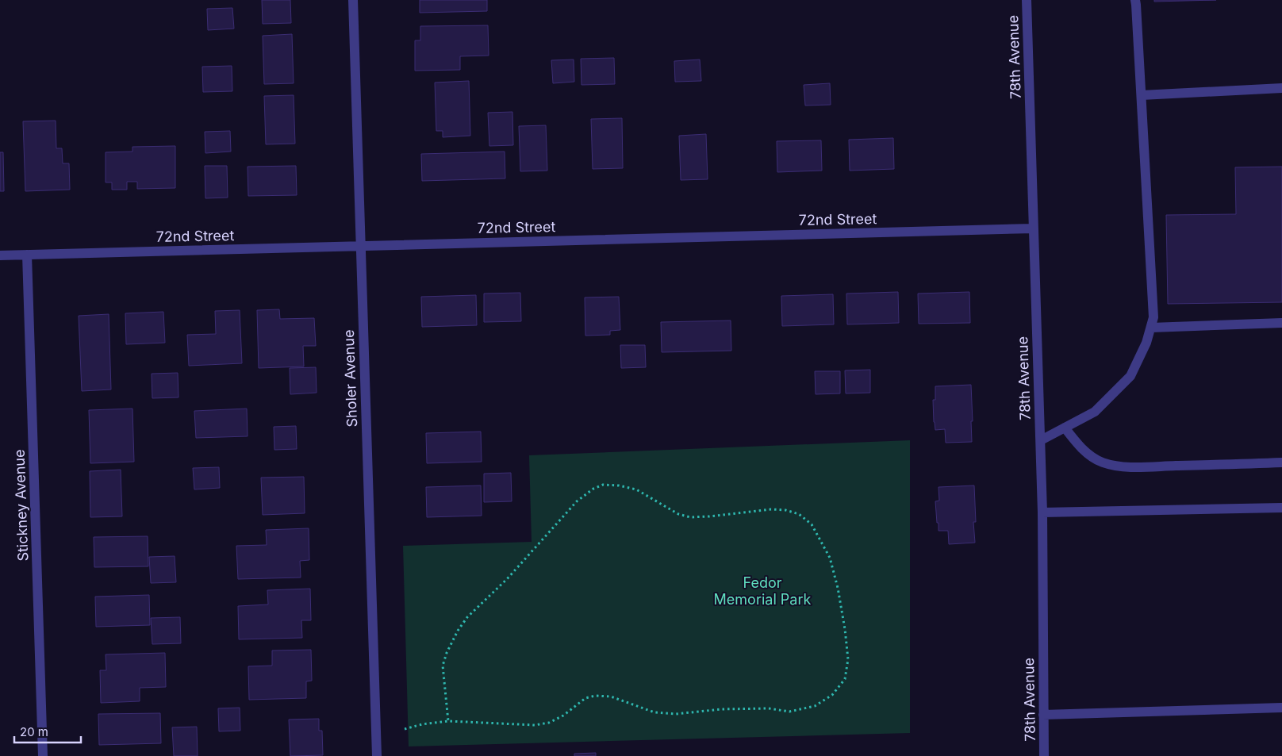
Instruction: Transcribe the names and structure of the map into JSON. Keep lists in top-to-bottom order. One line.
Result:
{"streets":{"street":["78th Avenue","72nd Street","Sholer Avenue","Stickney Avenue"]},"crossings":[["78th Avenue","72nd Street"],["72nd Street","Sholer Avenue"],["72nd Street","Stickney Avenue"]],"parks":["Fedor Memorial Park"],"scale_bar":"20 m"}
